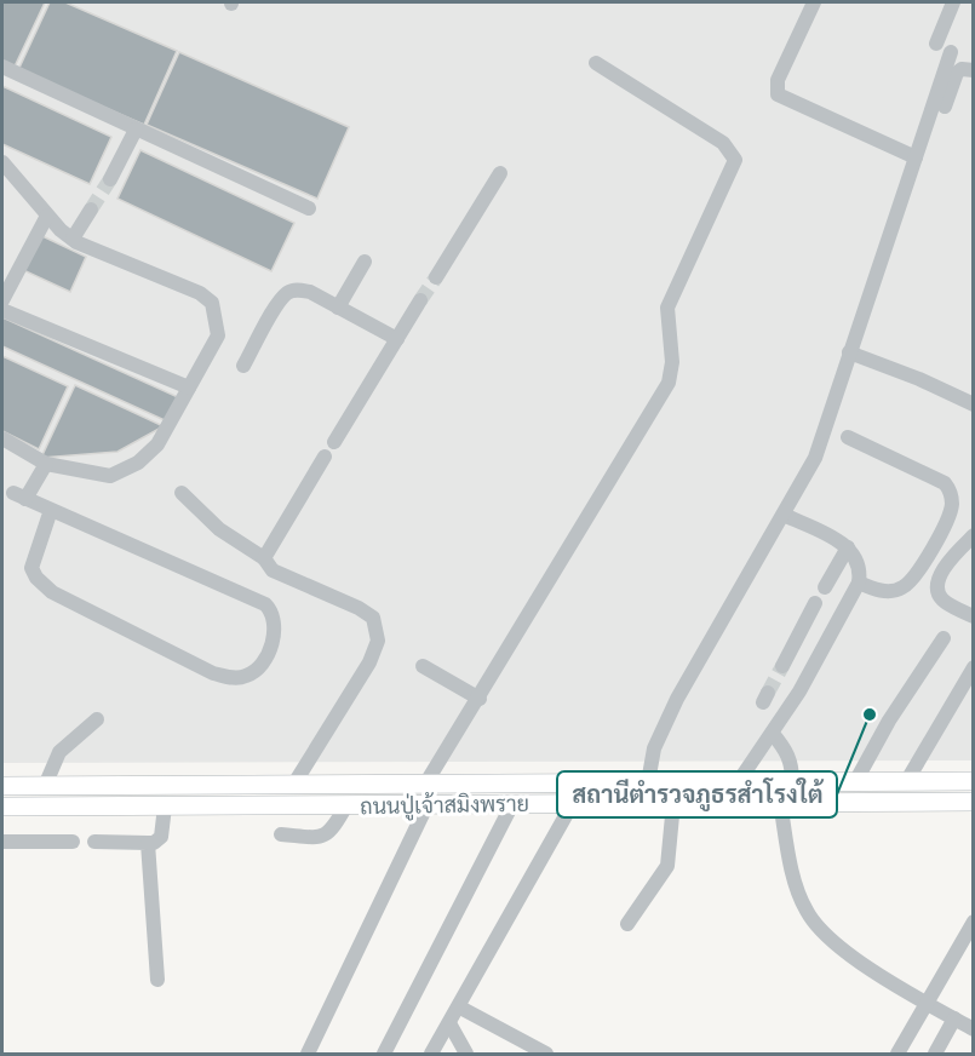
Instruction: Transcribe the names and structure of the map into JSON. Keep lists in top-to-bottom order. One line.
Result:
{"streets":{"main road":["ถนนปู่เจ้าสมิงพราย"]},"places":["สถานีตำรวจภูธรสำโรงใต้"]}
